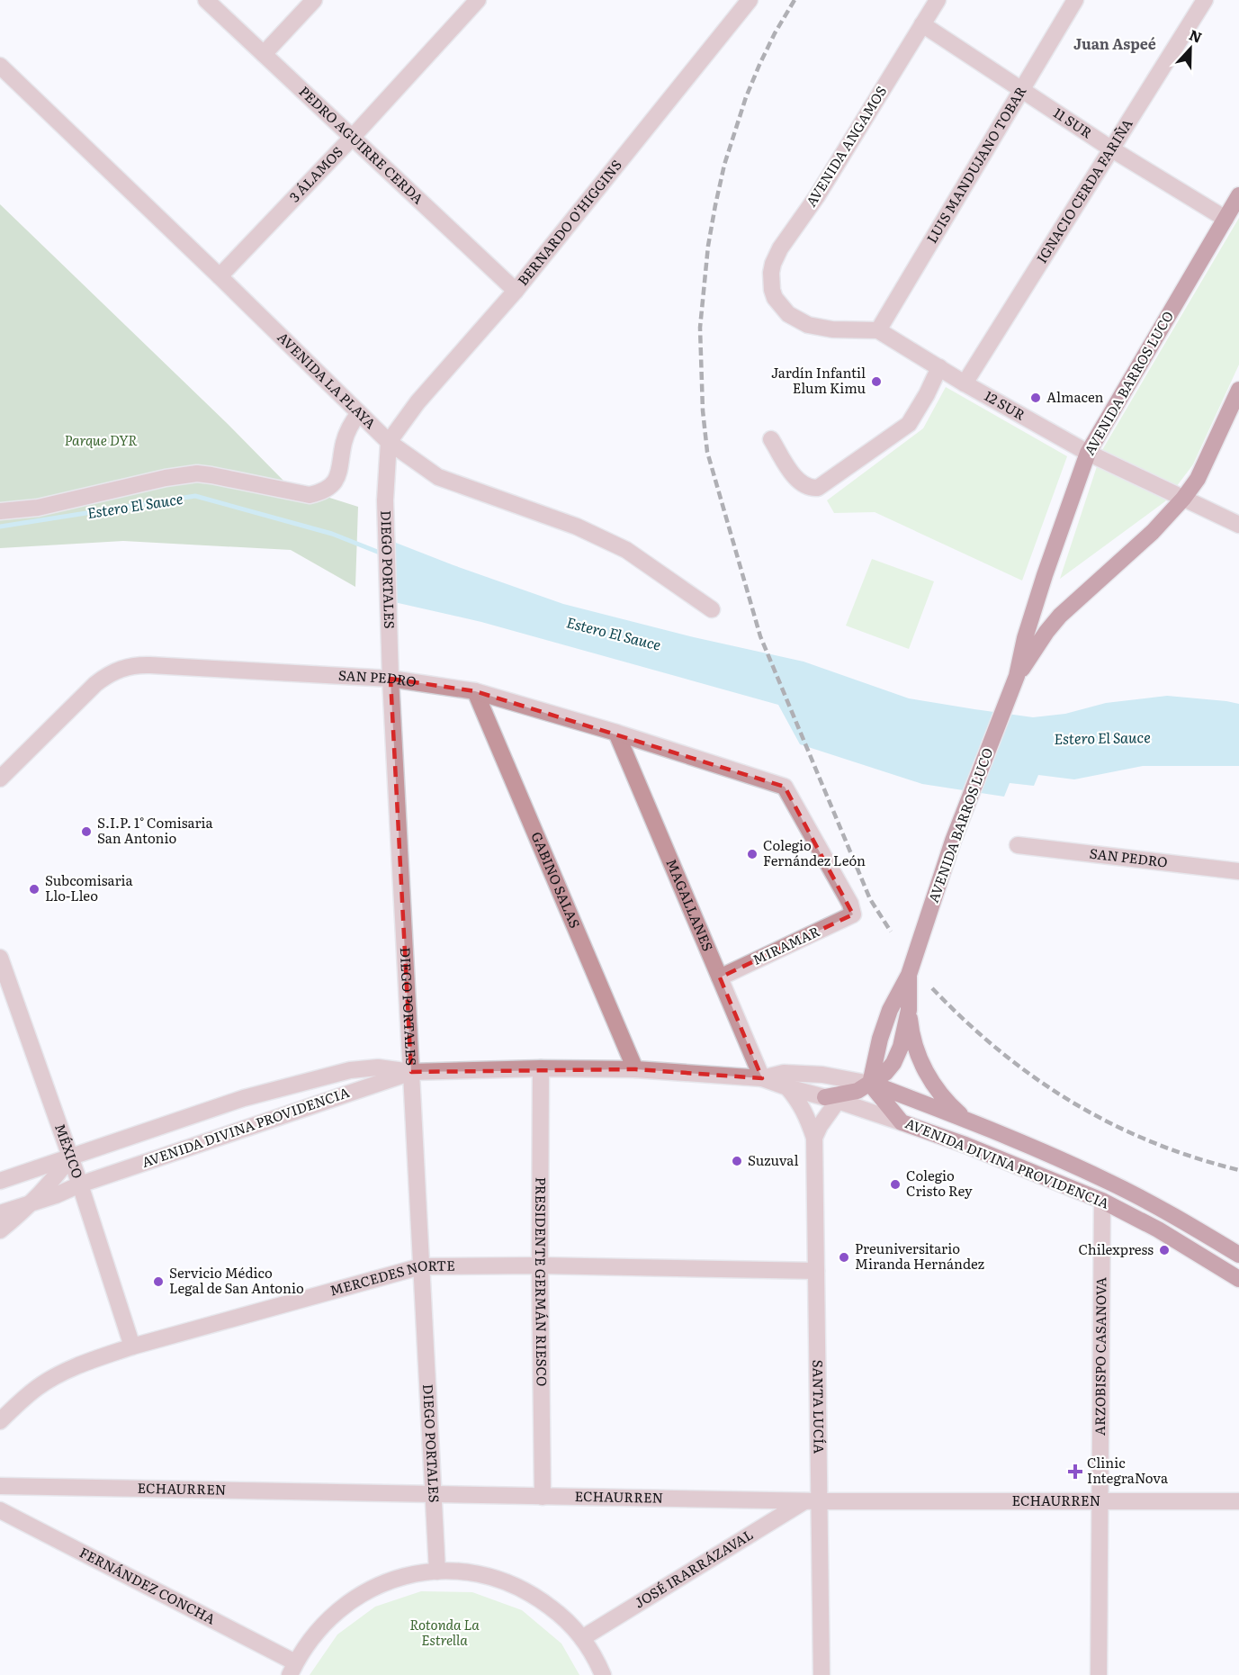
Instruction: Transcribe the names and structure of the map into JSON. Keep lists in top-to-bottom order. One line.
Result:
{"streets":{"main road":["AVENIDA BARROS LUCO","AVENIDA DIVINA PROVIDENCIA"],"street":["11 SUR","PEDRO AGUIRRE CERDA","AVENIDA ANGAMOS","LUIS MANDUJANO TOBAR","3 ÁLAMOS","IGNACIO CERDA FARIÑA","BERNARDO O'HIGGINS","AVENIDA LA PLAYA","12 SUR","DIEGO PORTALES","SAN PEDRO","GABINO SALAS","MAGALLANES","MIRAMAR","MÉXICO","MERCEDES NORTE","PRESIDENTE GERMÁN RIESCO","ARZOBISPO CASANOVA","SANTA LUCÍA","ECHAURREN","JOSÉ IRARRÁZAVAL","FERNÁNDEZ CONCHA"]},"crossings":[["11 SUR","AVENIDA ANGAMOS"],["11 SUR","LUIS MANDUJANO TOBAR"],["11 SUR","IGNACIO CERDA FARIÑA"],["11 SUR","AVENIDA BARROS LUCO"],["PEDRO AGUIRRE CERDA","3 ÁLAMOS"],["PEDRO AGUIRRE CERDA","BERNARDO O'HIGGINS"],["AVENIDA ANGAMOS","12 SUR"],["LUIS MANDUJANO TOBAR","12 SUR"],["3 ÁLAMOS","AVENIDA LA PLAYA"],["IGNACIO CERDA FARIÑA","12 SUR"],["BERNARDO O'HIGGINS","AVENIDA LA PLAYA"],["BERNARDO O'HIGGINS","DIEGO PORTALES"],["AVENIDA LA PLAYA","DIEGO PORTALES"],["AVENIDA BARROS LUCO","12 SUR"],["AVENIDA BARROS LUCO","AVENIDA DIVINA PROVIDENCIA"],["DIEGO PORTALES","SAN PEDRO"],["DIEGO PORTALES","AVENIDA DIVINA PROVIDENCIA"],["DIEGO PORTALES","MERCEDES NORTE"],["DIEGO PORTALES","ECHAURREN"],["SAN PEDRO","GABINO SALAS"],["SAN PEDRO","MAGALLANES"],["SAN PEDRO","MIRAMAR"],["GABINO SALAS","AVENIDA DIVINA PROVIDENCIA"],["MAGALLANES","MIRAMAR"],["MAGALLANES","AVENIDA DIVINA PROVIDENCIA"],["AVENIDA DIVINA PROVIDENCIA","MÉXICO"],["AVENIDA DIVINA PROVIDENCIA","PRESIDENTE GERMÁN RIESCO"],["AVENIDA DIVINA PROVIDENCIA","ARZOBISPO CASANOVA"],["AVENIDA DIVINA PROVIDENCIA","SANTA LUCÍA"],["MÉXICO","MERCEDES NORTE"],["MERCEDES NORTE","PRESIDENTE GERMÁN RIESCO"],["MERCEDES NORTE","SANTA LUCÍA"],["PRESIDENTE GERMÁN RIESCO","ECHAURREN"],["ARZOBISPO CASANOVA","ECHAURREN"],["SANTA LUCÍA","ECHAURREN"],["SANTA LUCÍA","JOSÉ IRARRÁZAVAL"],["ECHAURREN","JOSÉ IRARRÁZAVAL"]],"districts":["Juan Aspeé"],"water":["Estero El Sauce"],"parks":["Parque DYR","Rotonda La Estrella"],"places":{"other":["Jardín Infantil Elum Kimu","Almacen","S.I.P. 1° Comisaria San Antonio","Colegio Fernández León","Subcomisaria Llo-Lleo","Suzuval","Colegio Cristo Rey","Chilexpress","Preuniversitario Miranda Hernández","Servicio Médico Legal de San Antonio"],"health":["Clinic IntegraNova"]},"north":"top"}
